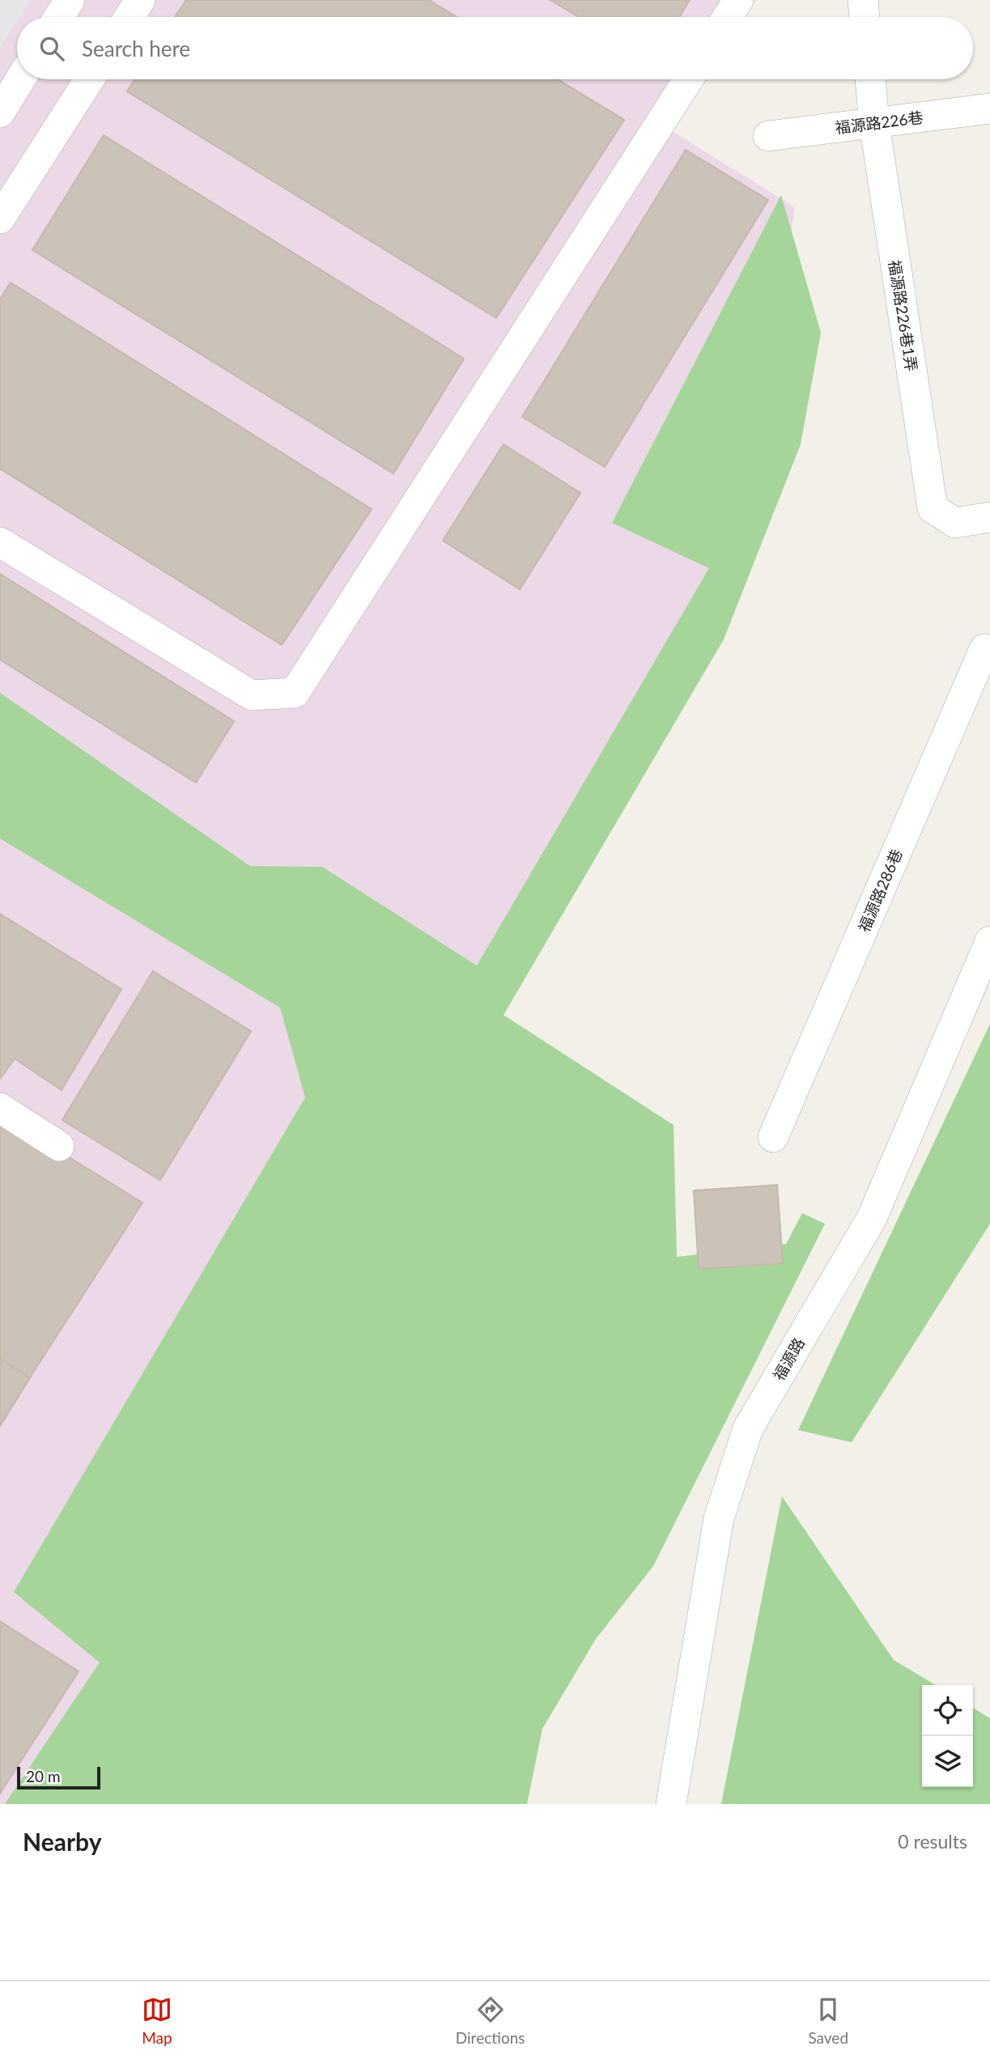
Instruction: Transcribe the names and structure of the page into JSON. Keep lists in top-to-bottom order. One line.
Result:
{"streets":{"street":["福源路226巷","福源路226巷1弄","福源路286巷","福源路"]},"crossings":[["福源路226巷","福源路226巷1弄"]],"scale_bar":"20 m","page":{"search":"Search here","scale":"20 m","heading":["Nearby","0 results"],"nav":["Map","Directions","Saved"]}}
